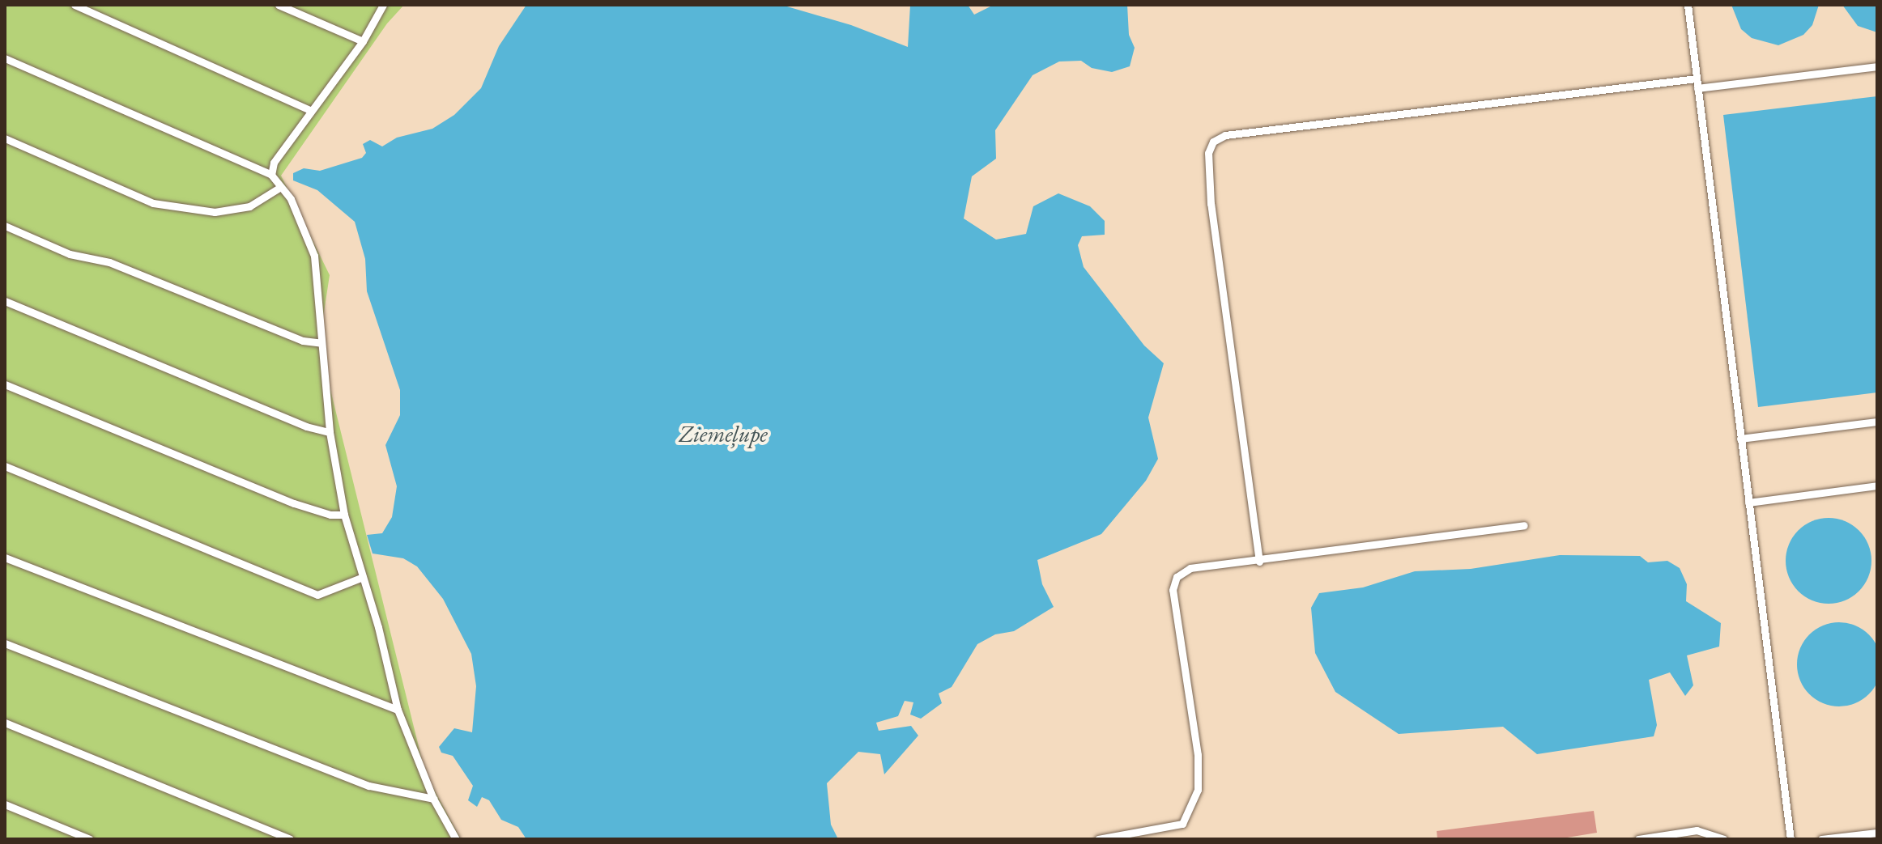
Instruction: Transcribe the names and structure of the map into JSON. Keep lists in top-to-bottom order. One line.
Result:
{"water":["Ziemeļupe"]}
